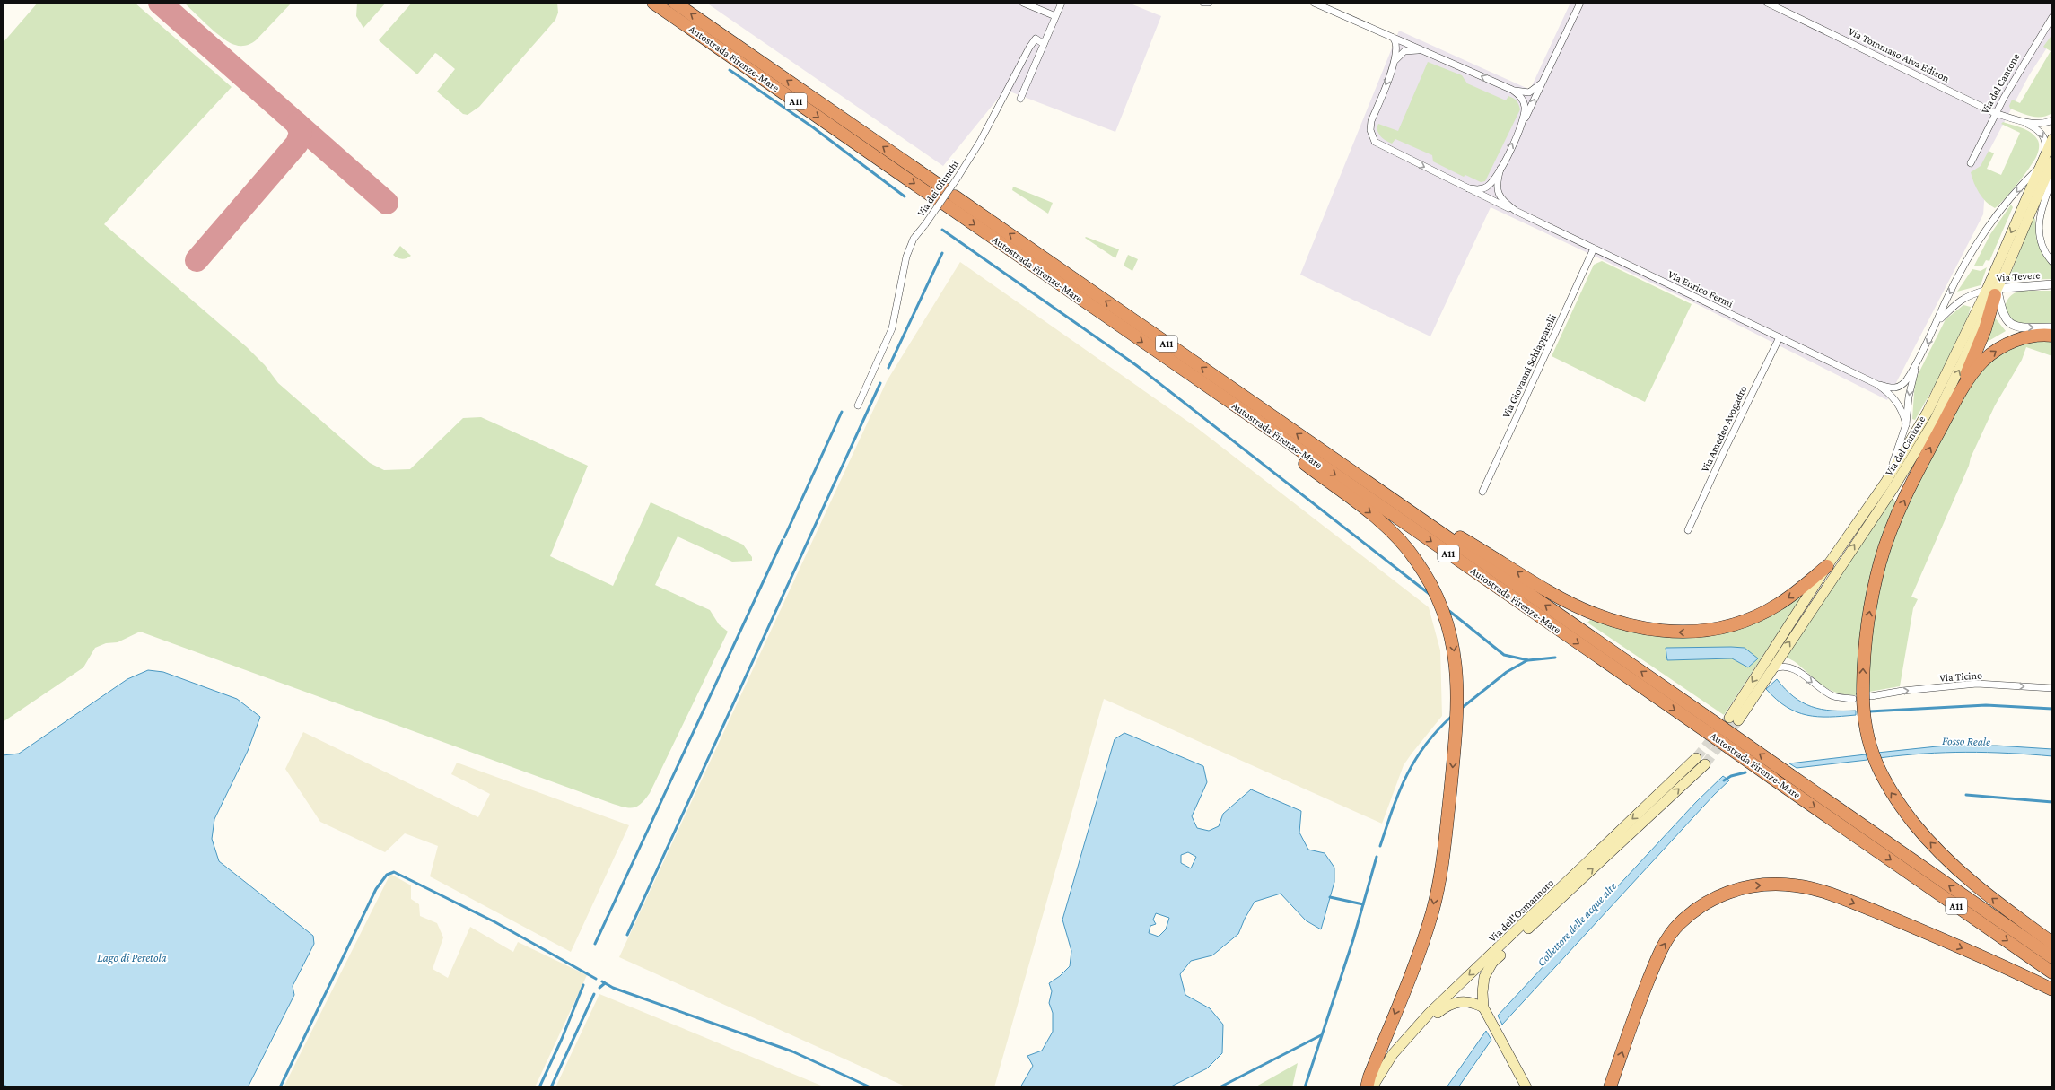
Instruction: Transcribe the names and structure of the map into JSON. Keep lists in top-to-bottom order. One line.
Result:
{"streets":{"highway":["Autostrada Firenze-Mare","A11"],"main road":["Via del Cantone","Via dell'Osmannoro"],"street":["Via Tommaso Alva Edison","Via dei Giunchi","Via Tevere","Via Enrico Fermi","Via Giovanni Schiapparelli","Via Amedeo Avogadro","Via Ticino"]},"crossings":[["Via Tommaso Alva Edison","Via del Cantone"],["Via del Cantone","Via Tevere"],["Via del Cantone","Via Enrico Fermi"],["Via del Cantone","Via Ticino"],["Via Enrico Fermi","Via Giovanni Schiapparelli"],["Via Enrico Fermi","Via Amedeo Avogadro"]],"one_way":["Via Ticino"],"water":["Fosso Reale","Collettore delle acque alte","Lago di Peretola"]}
